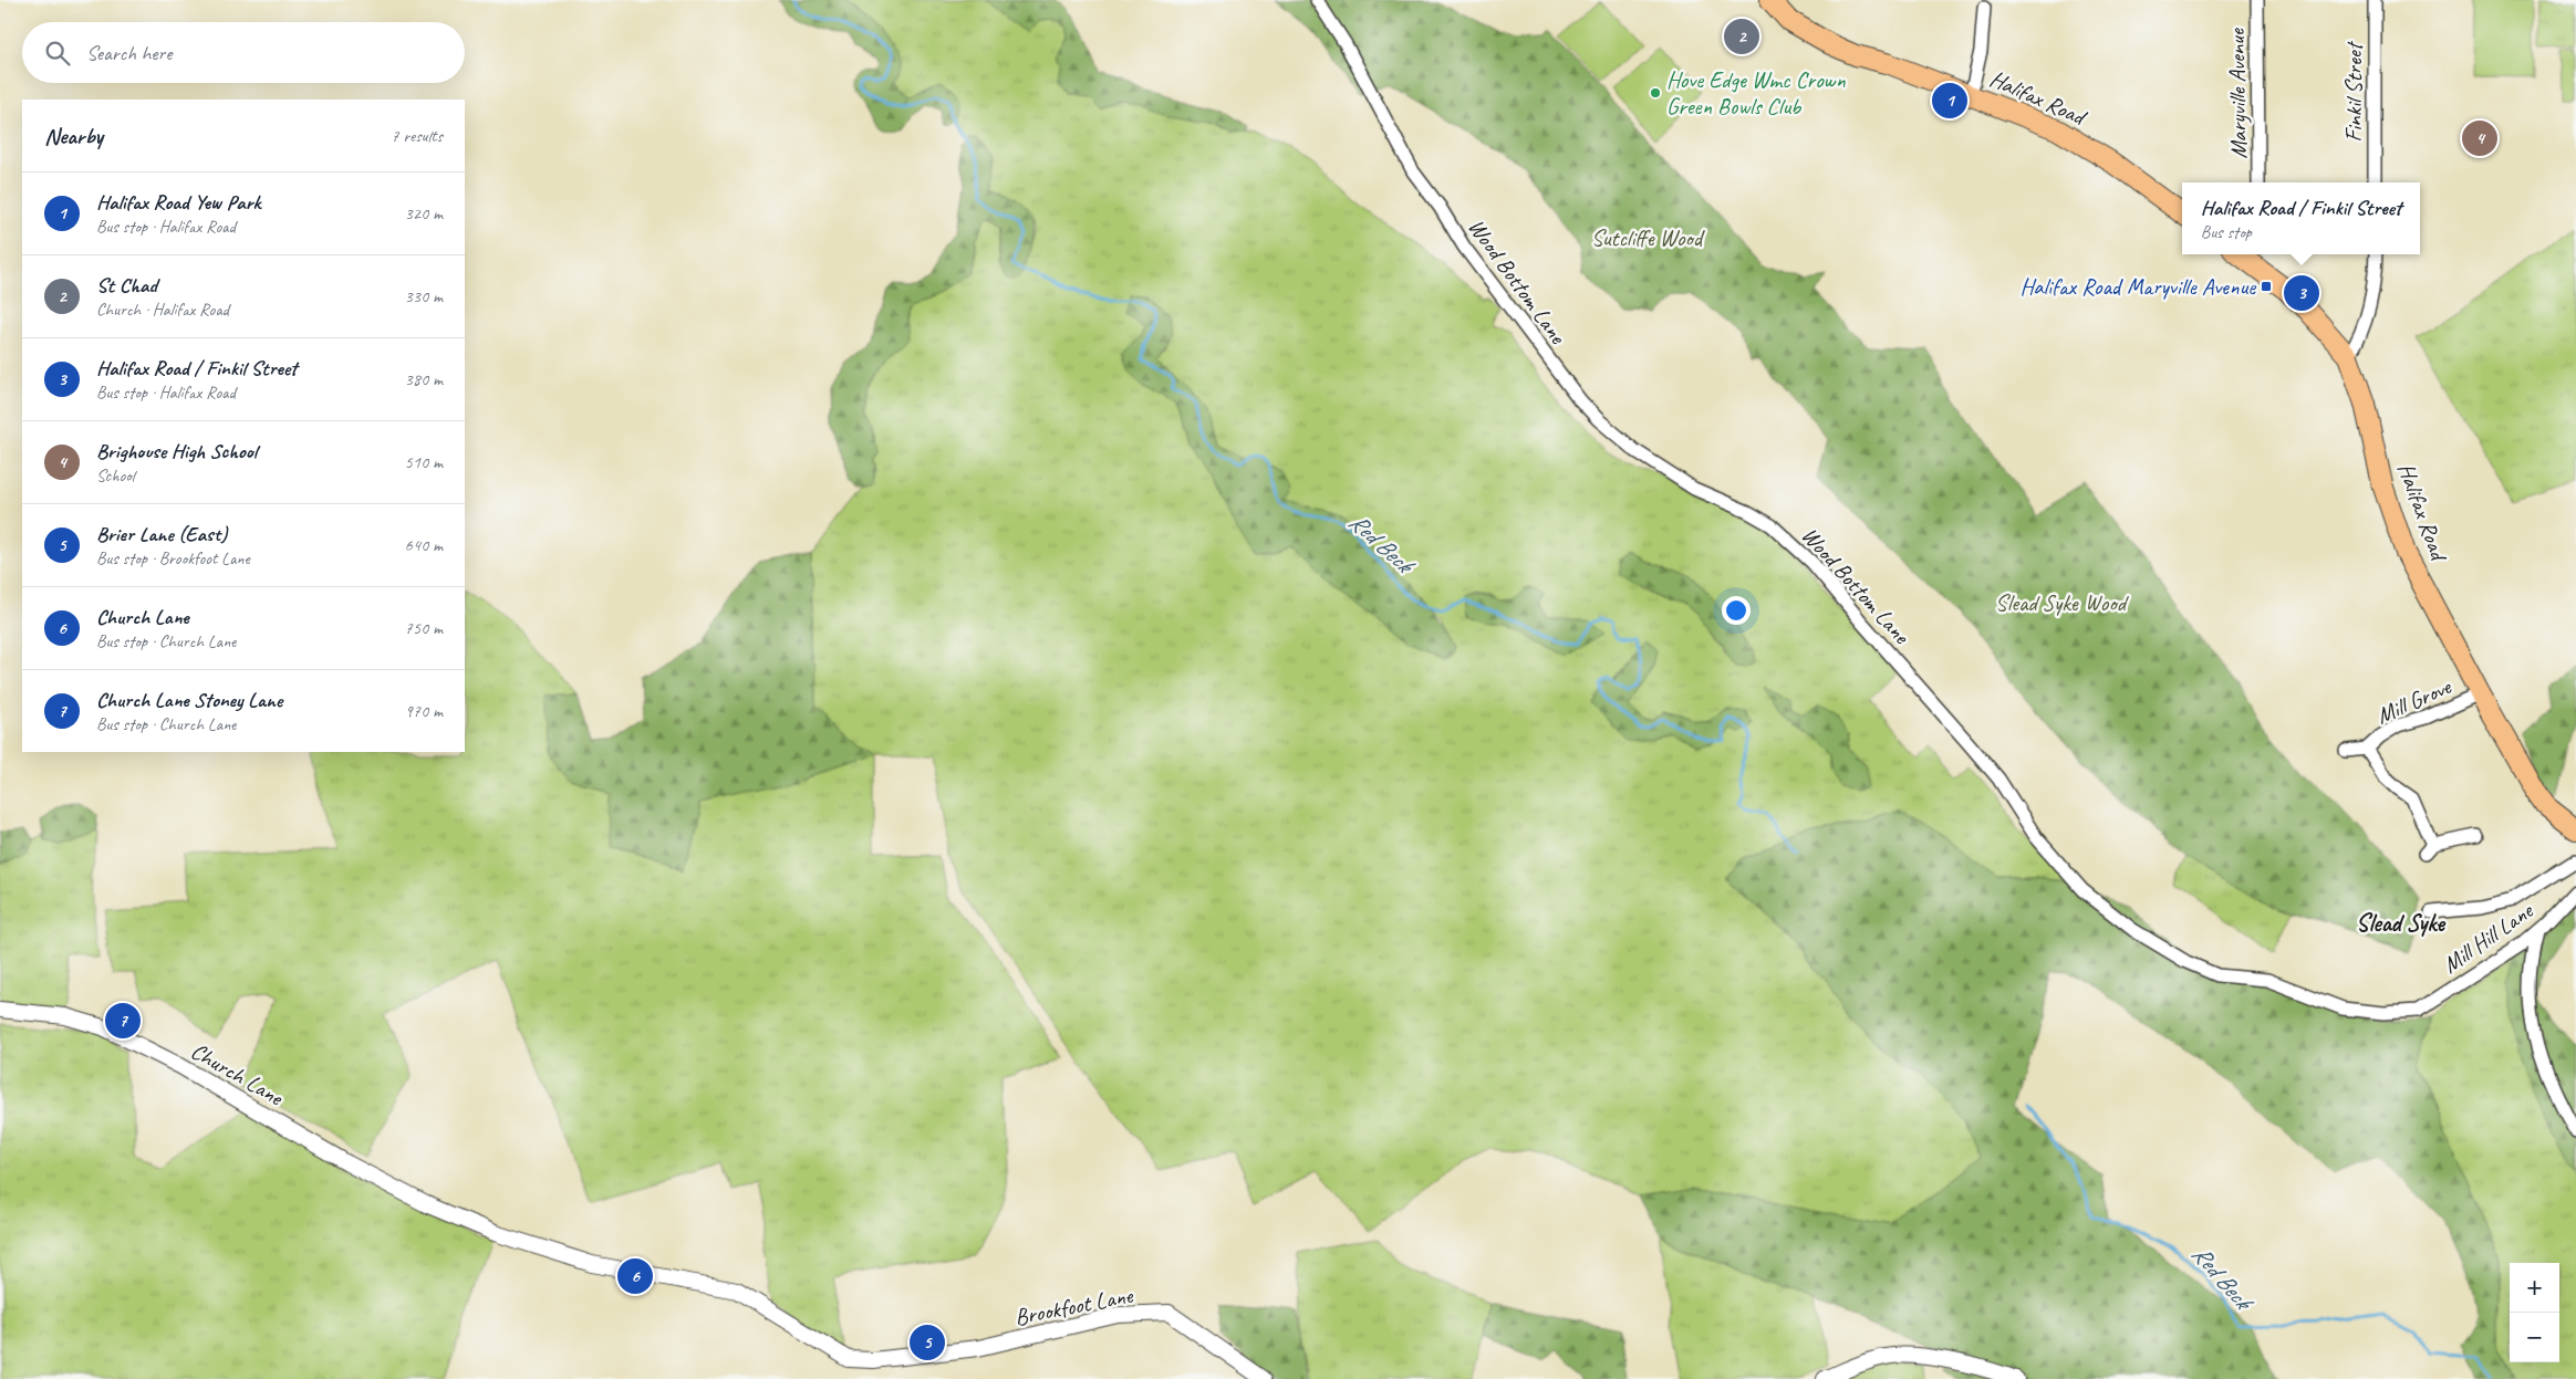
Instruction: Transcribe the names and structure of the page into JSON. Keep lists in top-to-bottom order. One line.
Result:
{"streets":{"main road":["Halifax Road"],"street":["Finkil Street","Maryville Avenue","Wood Bottom Lane","Mill Grove","Mill Hill Lane","Church Lane","Brookfoot Lane"]},"crossings":[["Halifax Road","Mill Grove"],["Wood Bottom Lane","Mill Hill Lane"],["Church Lane","Brookfoot Lane"]],"districts":["Slead Syke"],"water":["Red Beck"],"parks":["Sutcliffe Wood","Slead Syke Wood"],"places":{"other":["Hove Edge Wmc Crown Green Bowls Club"],"transit":["Halifax Road Maryville Avenue"]},"page":{"pins":["2","1","4","3","7","6","5"],"search":"Search here","heading":["Nearby","7 results"],"list":[{"mark":"1","name":"Halifax Road Yew Park","note":"Bus stop · Halifax Road","value":"320 m"},{"mark":"2","name":"St Chad","note":"Church · Halifax Road","value":"330 m"},{"mark":"3","name":"Halifax Road / Finkil Street","note":"Bus stop · Halifax Road","value":"380 m"},{"mark":"4","name":"Brighouse High School","note":"School","value":"510 m"},{"mark":"5","name":"Brier Lane (East)","note":"Bus stop · Brookfoot Lane","value":"640 m"},{"mark":"6","name":"Church Lane","note":"Bus stop · Church Lane","value":"750 m"},{"mark":"7","name":"Church Lane Stoney Lane","note":"Bus stop · Church Lane","value":"970 m"}],"popup":["Halifax Road / Finkil Street","Bus stop"],"map_buttons":["+","−"]}}
